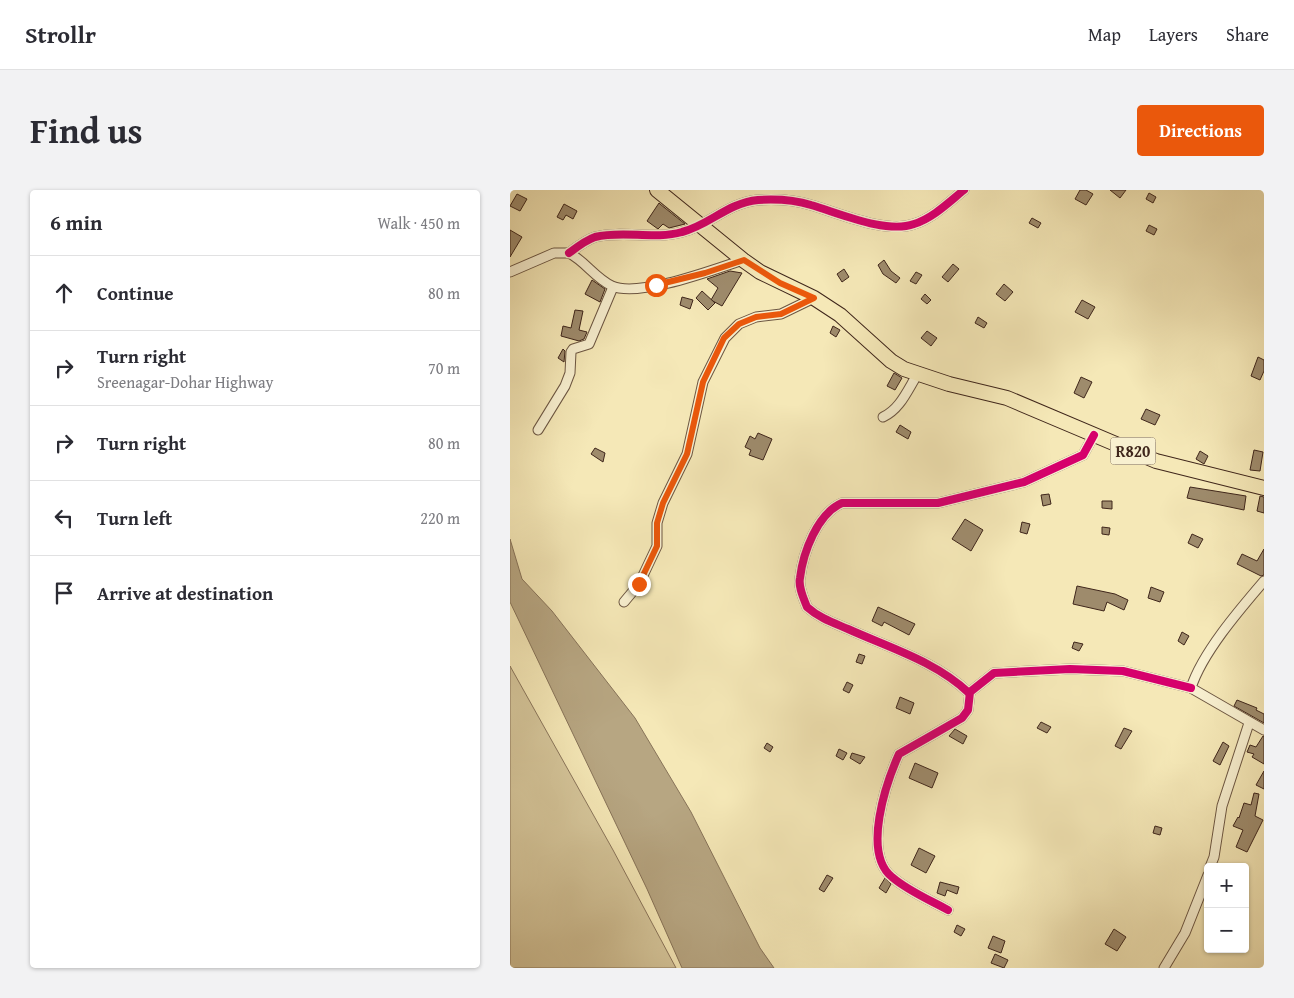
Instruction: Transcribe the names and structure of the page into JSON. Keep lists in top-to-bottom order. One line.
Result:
{"streets":{"main road":["R820"]},"page":{"header":"Strollr","nav":["Map","Layers","Share"],"title":"Find us","buttons":"Directions","heading":["6 min","Walk · 450 m"],"list":[["Continue","80 m"],["Turn right","Sreenagar-Dohar Highway","70 m"],["Turn right","80 m"],["Turn left","220 m"],"Arrive at destination"],"map_buttons":["+","−"]}}
